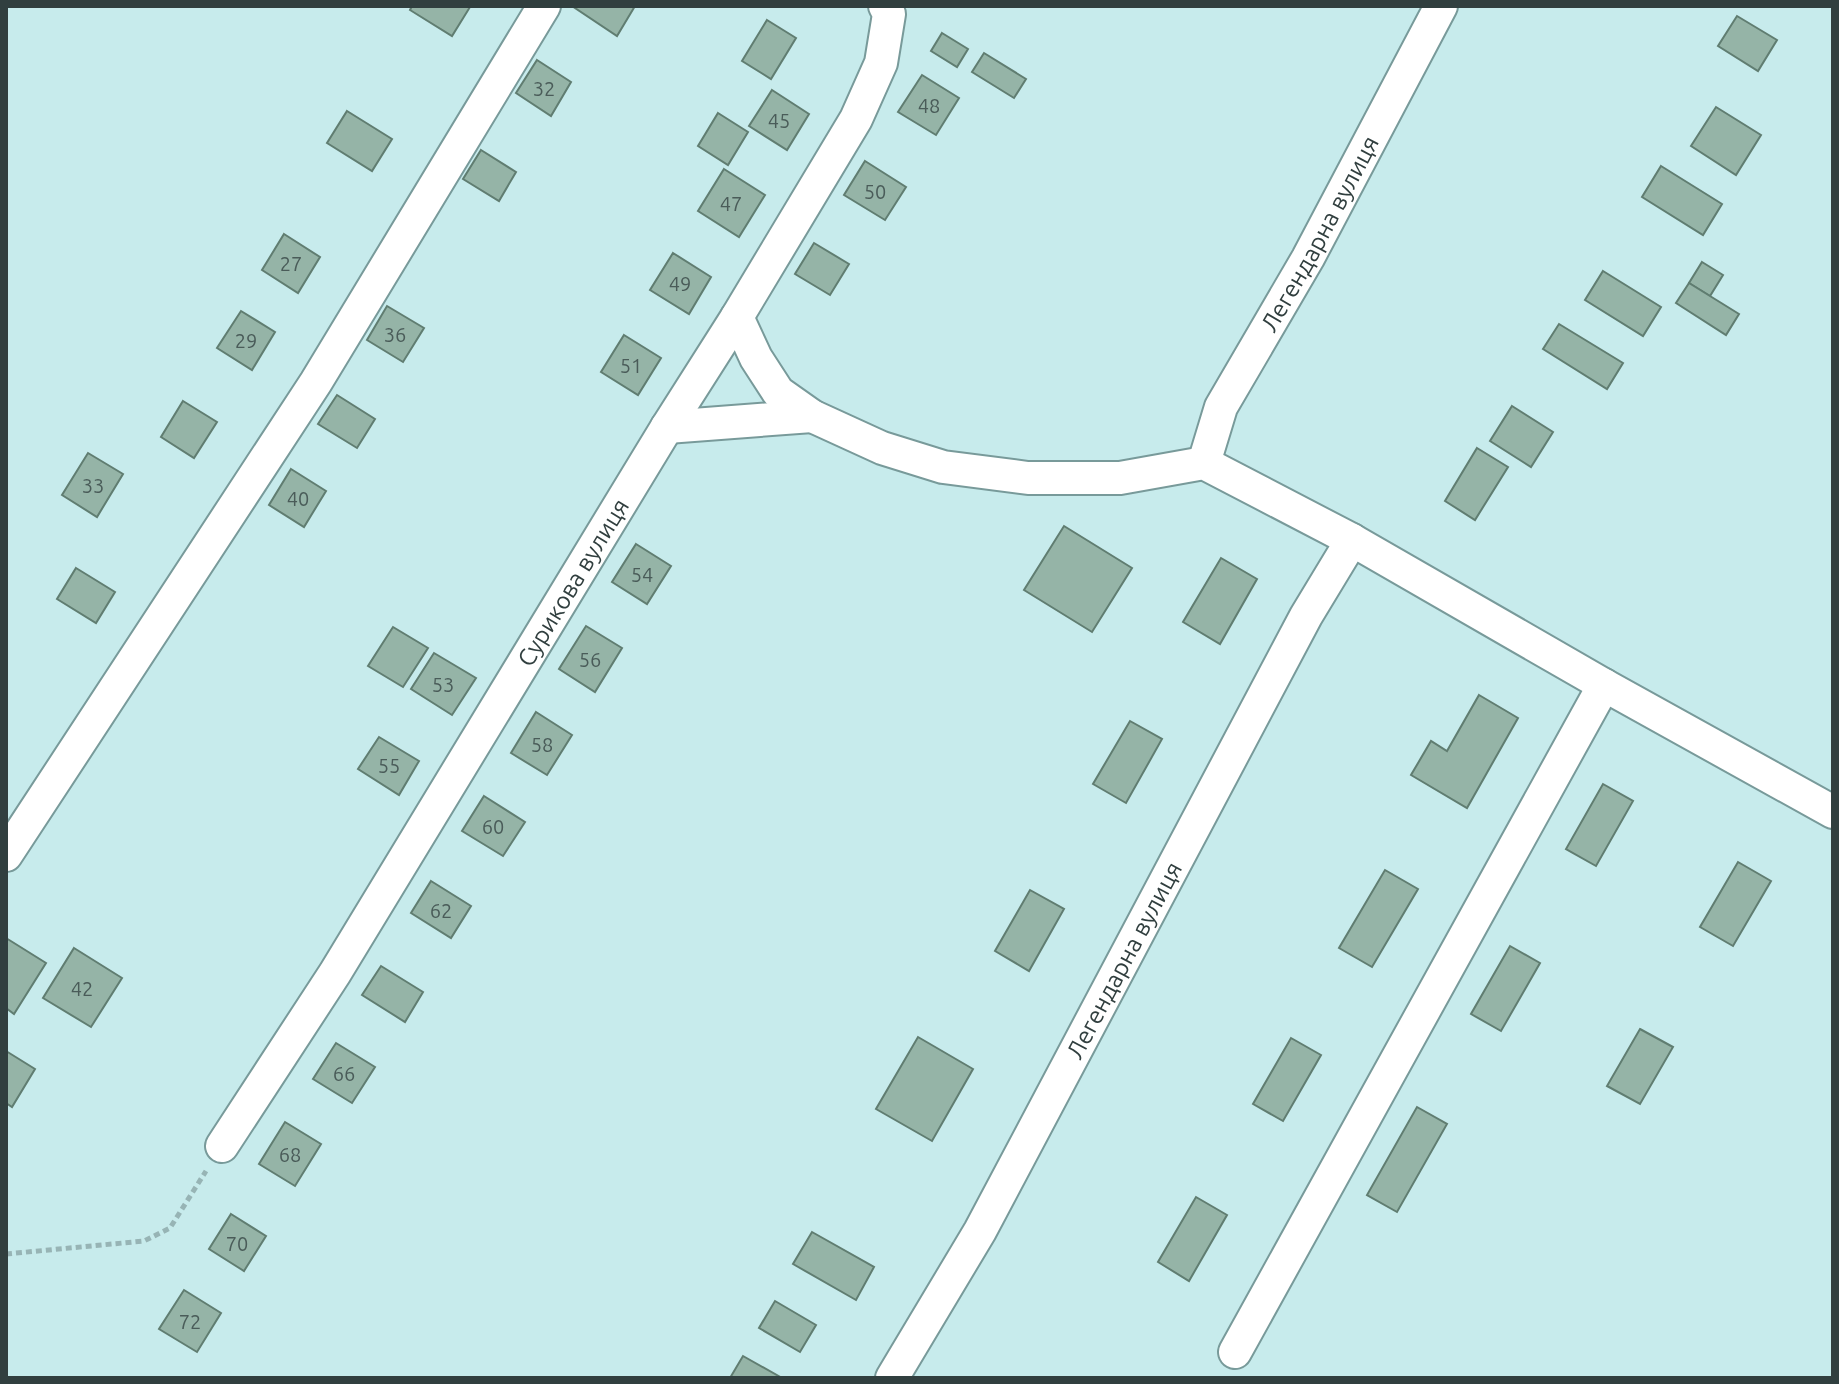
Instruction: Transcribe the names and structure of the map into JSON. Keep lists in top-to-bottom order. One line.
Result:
{"streets":{"street":["Легендарна вулиця","Сурикова вулиця"]},"house_numbers":["32","48","45","50","47","27","49","36","29","51","33","40","54","56","53","58","55","60","62","42","66","68","70","72"]}
